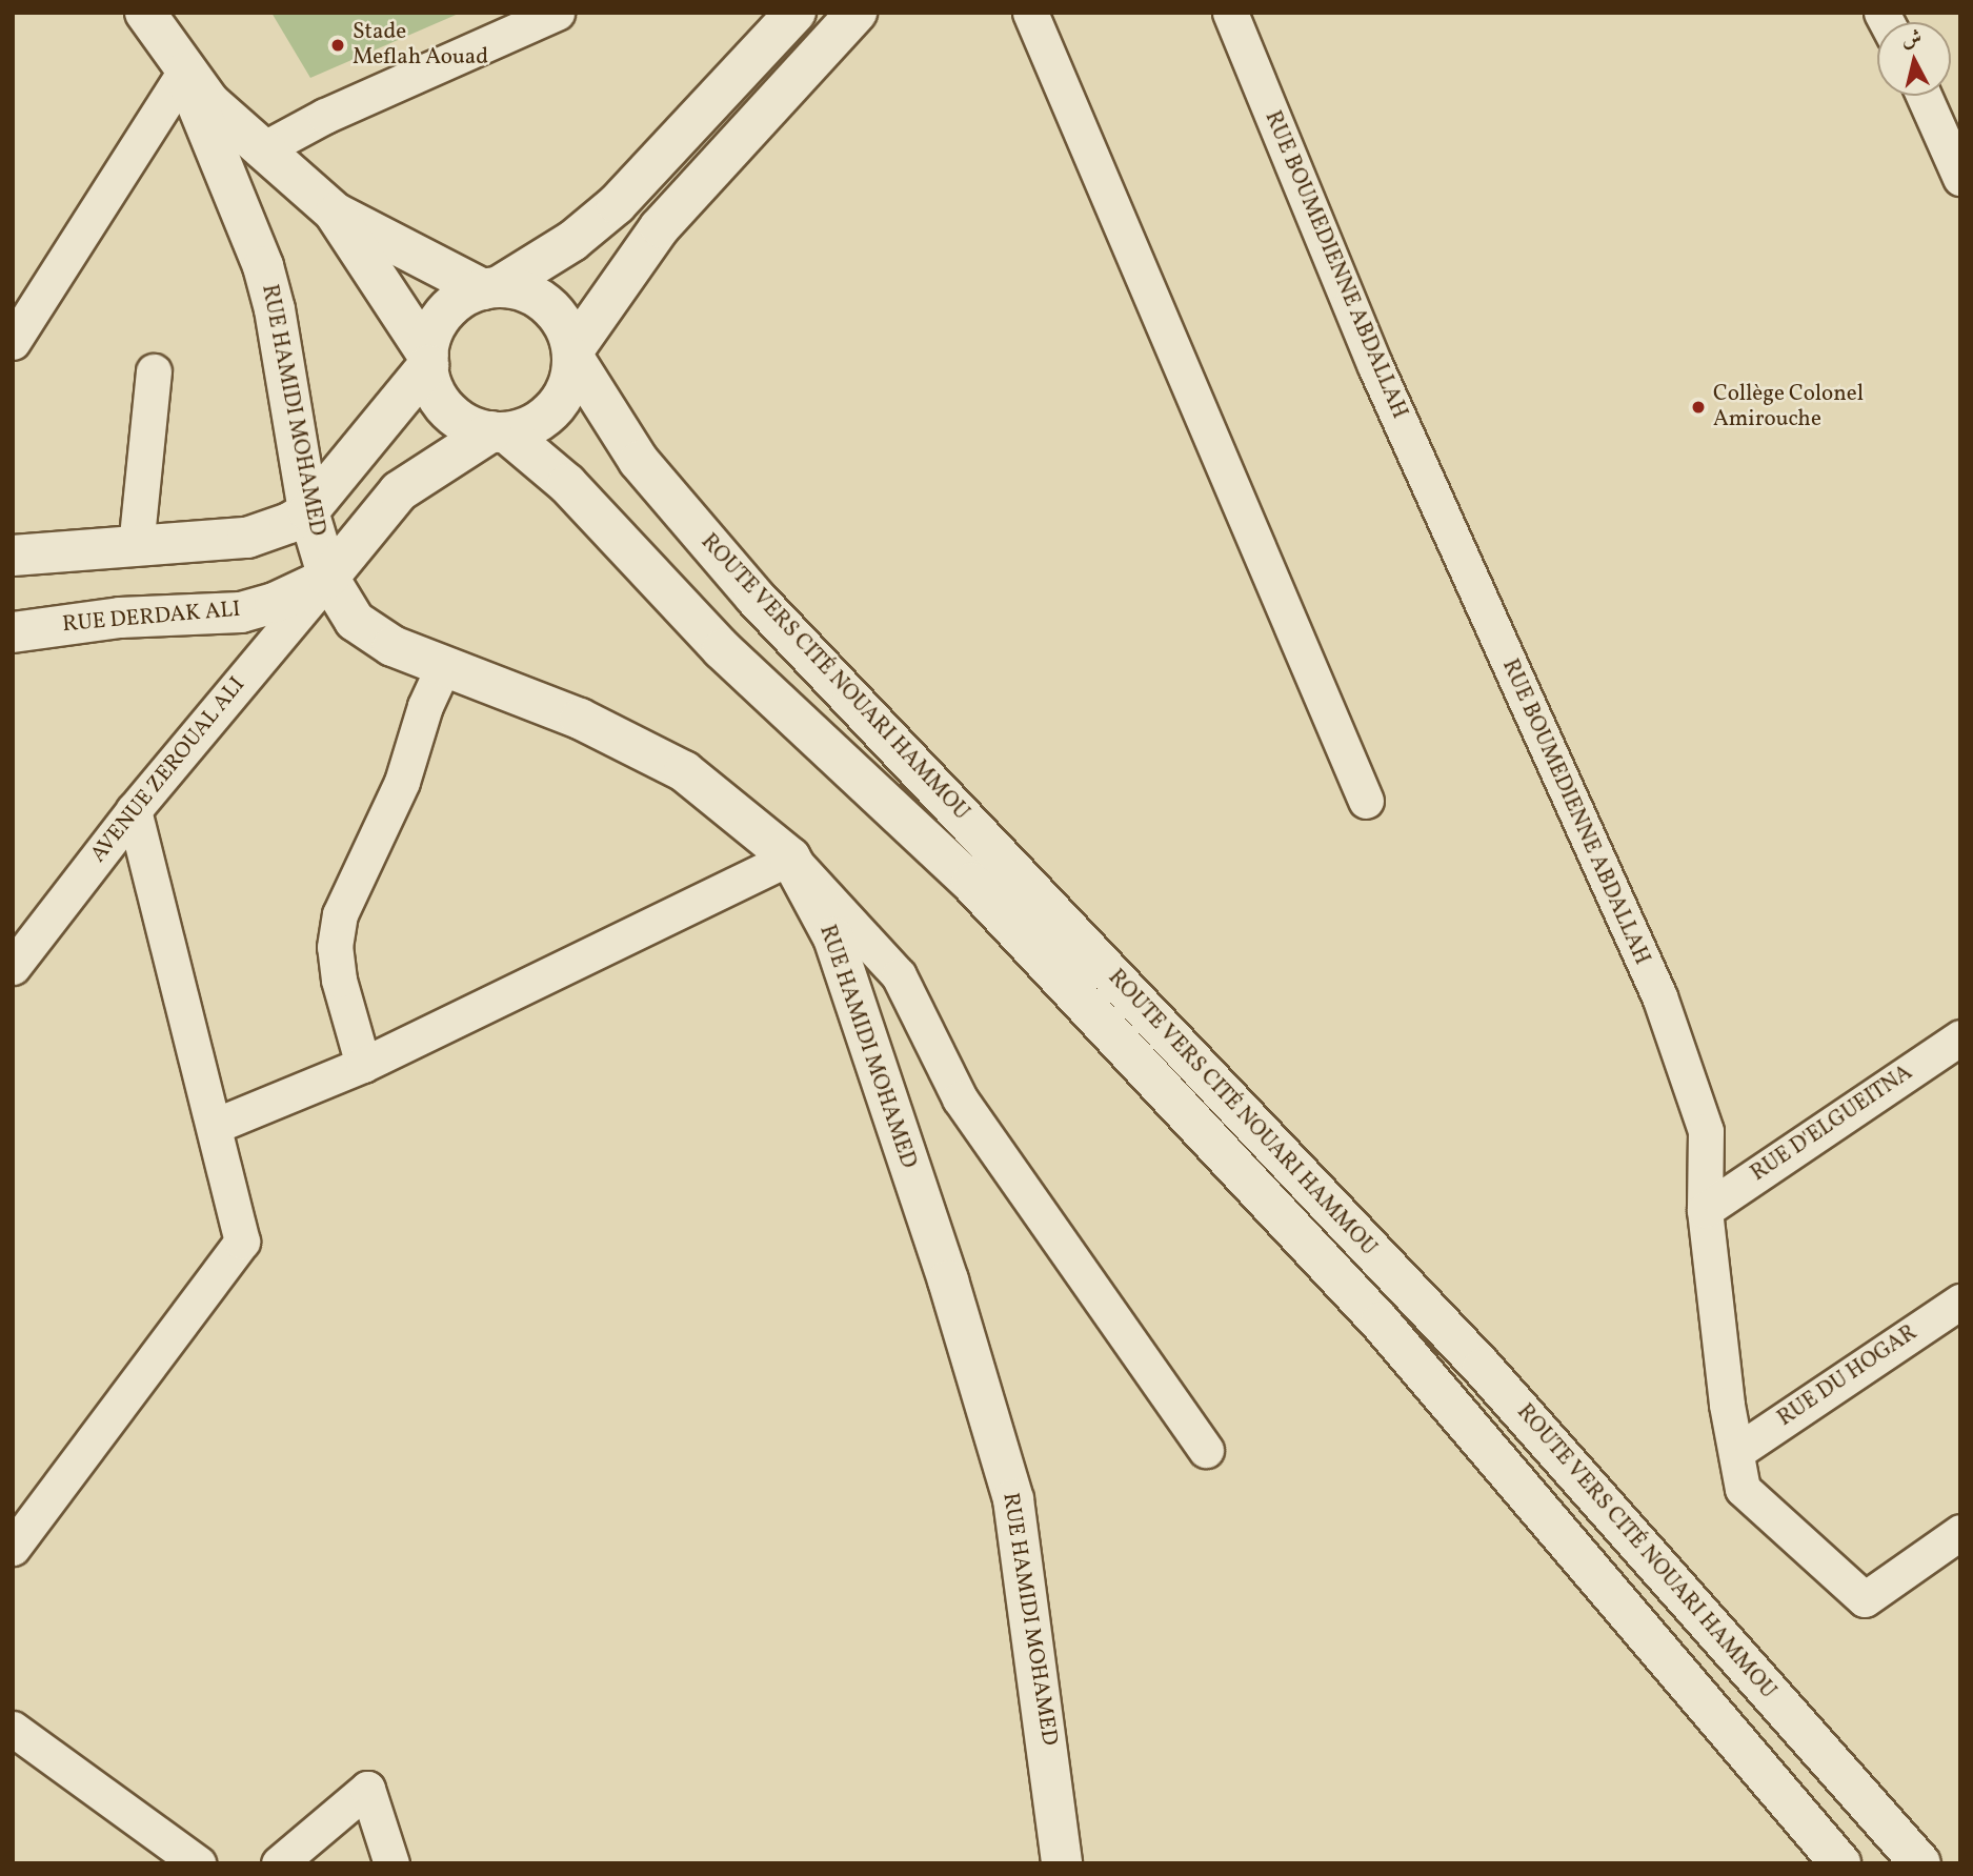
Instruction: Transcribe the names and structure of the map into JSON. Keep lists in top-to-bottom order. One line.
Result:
{"streets":{"main road":["RUE HAMIDI MOHAMED","RUE DERDAK ALI","ROUTE VERS CITÉ NOUARI HAMMOU"],"street":["RUE BOUMEDIENNE ABDALLAH","AVENUE ZEROUAL ALI","RUE D'ELGUEITNA","RUE DU HOGAR"]},"crossings":[["RUE BOUMEDIENNE ABDALLAH","RUE D'ELGUEITNA"],["RUE BOUMEDIENNE ABDALLAH","RUE DU HOGAR"],["RUE HAMIDI MOHAMED","RUE DERDAK ALI"],["RUE HAMIDI MOHAMED","AVENUE ZEROUAL ALI"],["RUE DERDAK ALI","AVENUE ZEROUAL ALI"]],"places":["Stade Meflah Aouad","Collège Colonel Amirouche"],"north":"top"}
